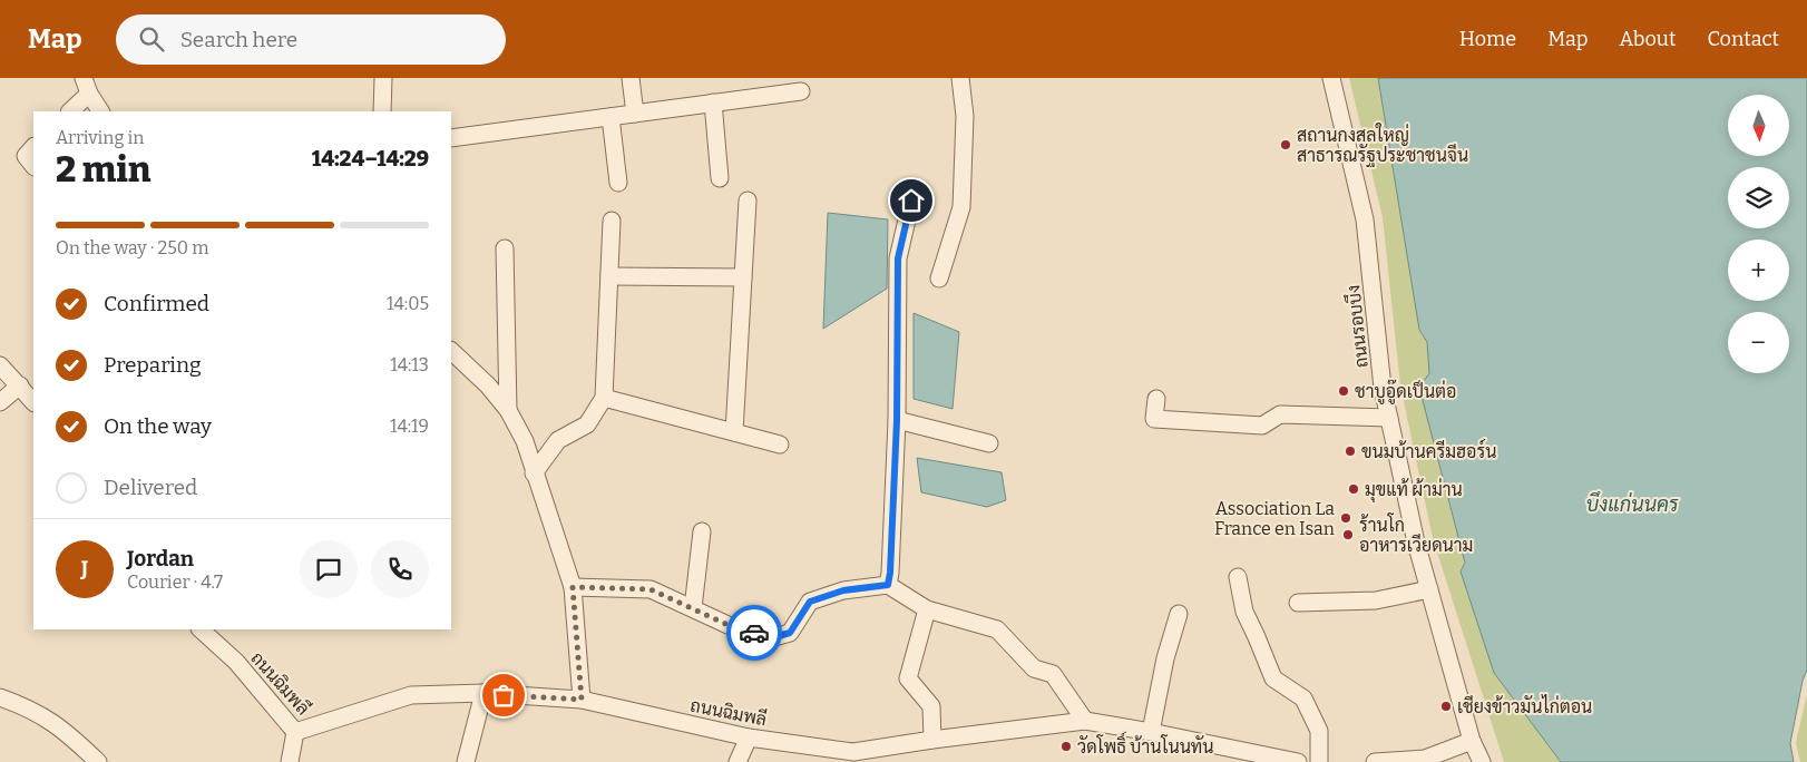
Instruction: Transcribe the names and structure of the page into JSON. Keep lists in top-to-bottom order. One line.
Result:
{"streets":{"street":["ถนนรอบบึง","ถนนฉิมพลี"]},"water":["บึงแก่นนคร"],"places":["สถานกงสุลใหญ่ สาธารณรัฐประชาชนจีน","ชาบูอู๊ดเป็นต่อ","ขนมบ้านครีมฮอร์น","มุขแท้ ผ้าม่าน","Association La France en Isan","ร้านโก อาหารเวียดนาม","เชียงข้าวมันไก่ตอน","วัดโพธิ์ บ้านโนนทัน"],"north":"bottom","page":{"header":"Map","search":"Search here","nav":["Home","Map","About","Contact"],"map_buttons":["+","−"],"heading":["2 min","Arriving in","14:24–14:29"],"panel":["Jordan","Courier · 4.7"],"bar":"On the way · 250 m","list":[["Confirmed","14:05"],["Preparing","14:13"],["On the way","14:19"],"Delivered"],"round":"J"}}
